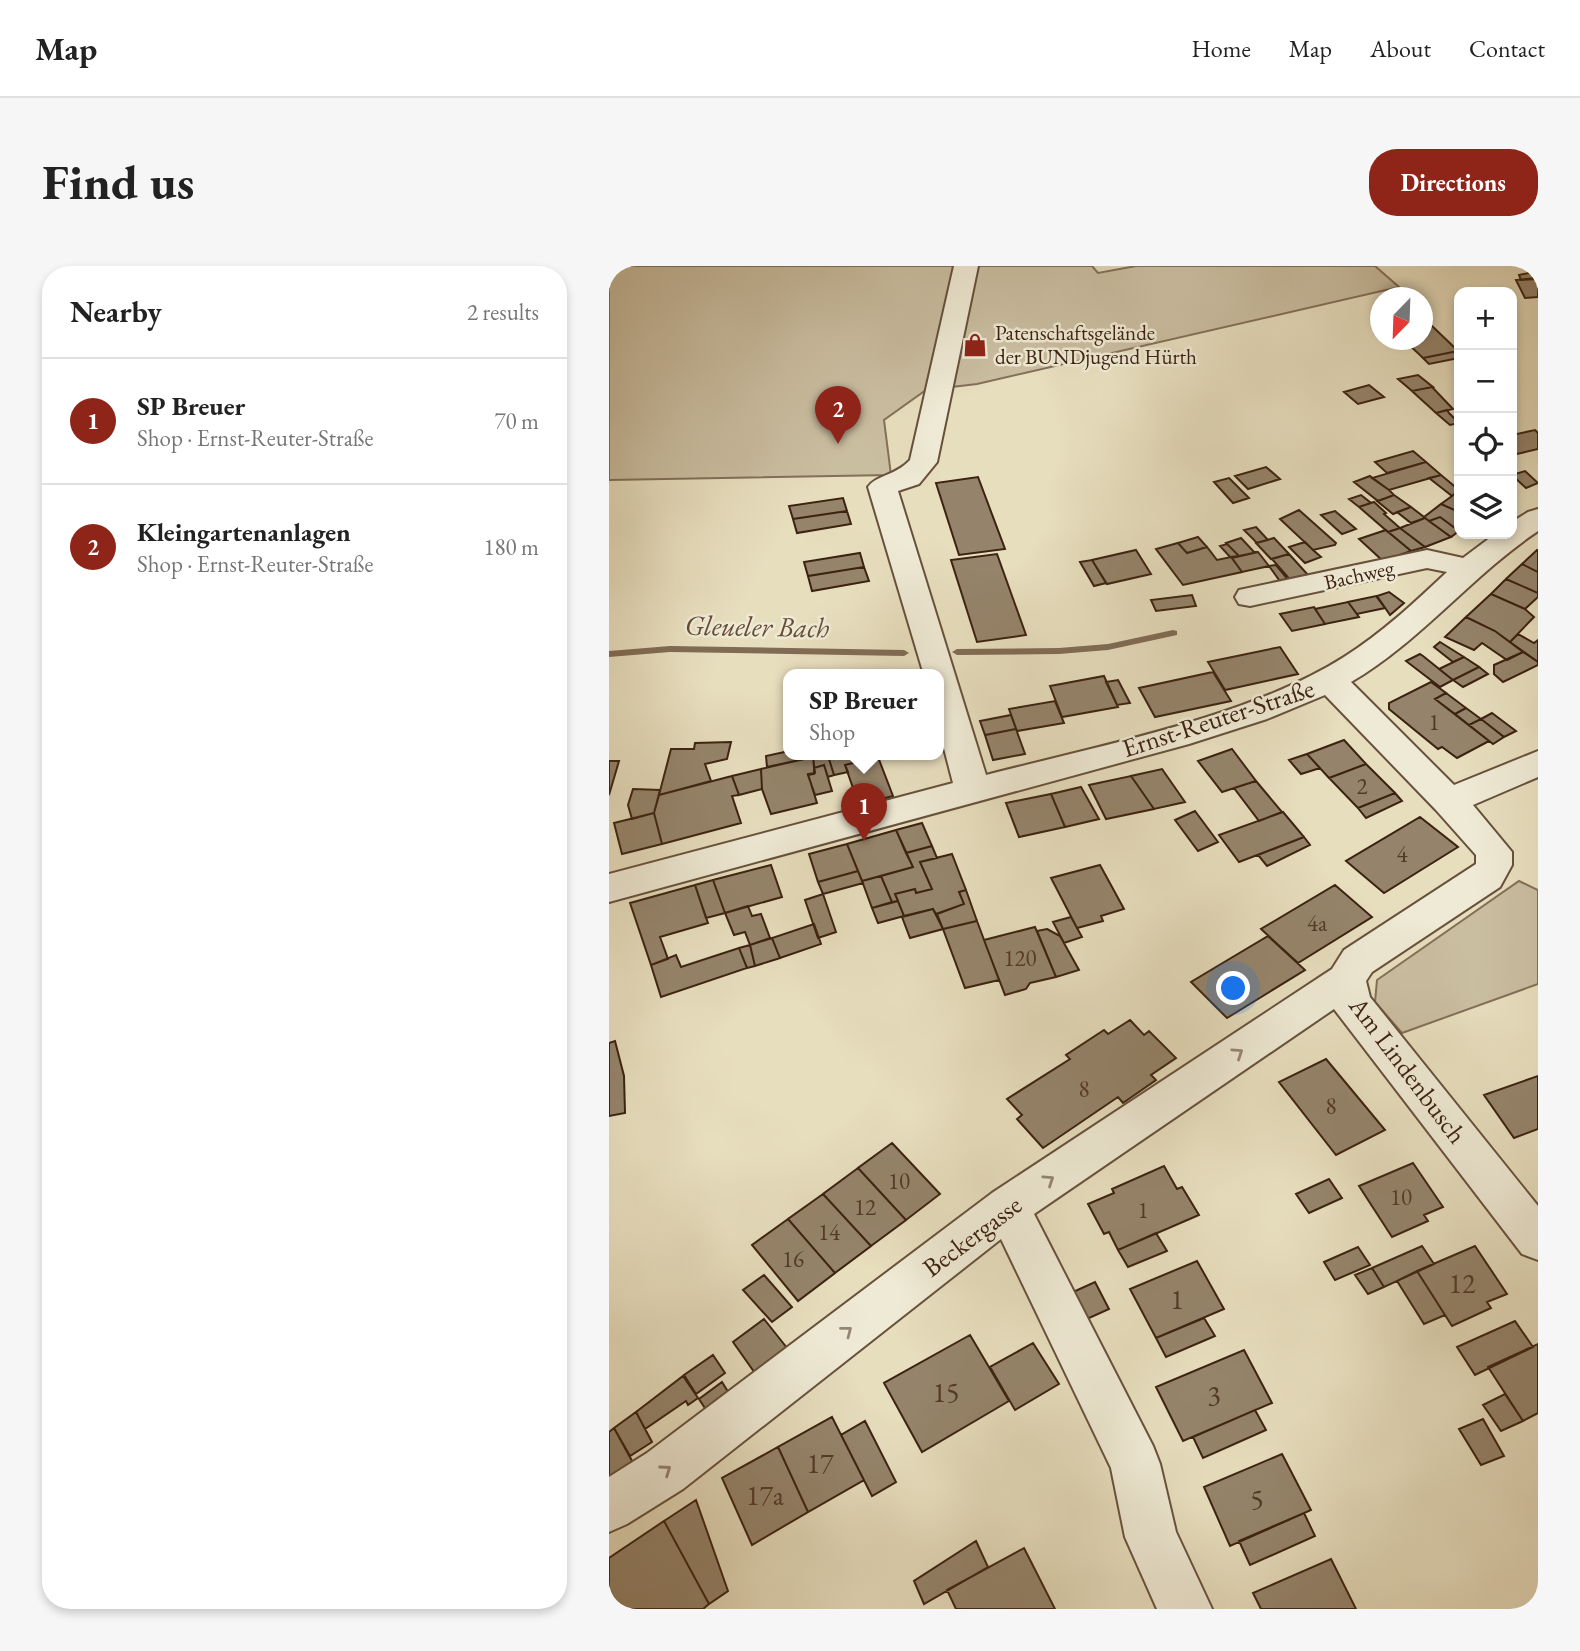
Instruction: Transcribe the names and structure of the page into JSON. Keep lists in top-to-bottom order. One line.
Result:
{"streets":{"street":["Bachweg","Ernst-Reuter-Straße","Am Lindenbusch","Beckergasse"]},"crossings":[["Bachweg","Ernst-Reuter-Straße"],["Ernst-Reuter-Straße","Am Lindenbusch"],["Am Lindenbusch","Beckergasse"]],"one_way":["Beckergasse"],"water":["Gleueler Bach"],"places":{"shop":["Patenschaftsgelände der BUNDjugend Hürth"]},"house_numbers":["1","2","4","4a","120","8","8","10","10","12","1","14","16","12","1","15","3","17","17a","5"],"north":"bottom left","page":{"header":"Map","nav":["Home","Map","About","Contact"],"buttons":"Directions","title":"Find us","heading":["Nearby","2 results"],"map_buttons":["+","−"],"list":[{"mark":"1","name":"SP Breuer","note":"Shop · Ernst-Reuter-Straße","value":"70 m"},{"mark":"2","name":"Kleingartenanlagen","note":"Shop · Ernst-Reuter-Straße","value":"180 m"}],"pins":["2","1"],"popup":["SP Breuer","Shop"]}}
